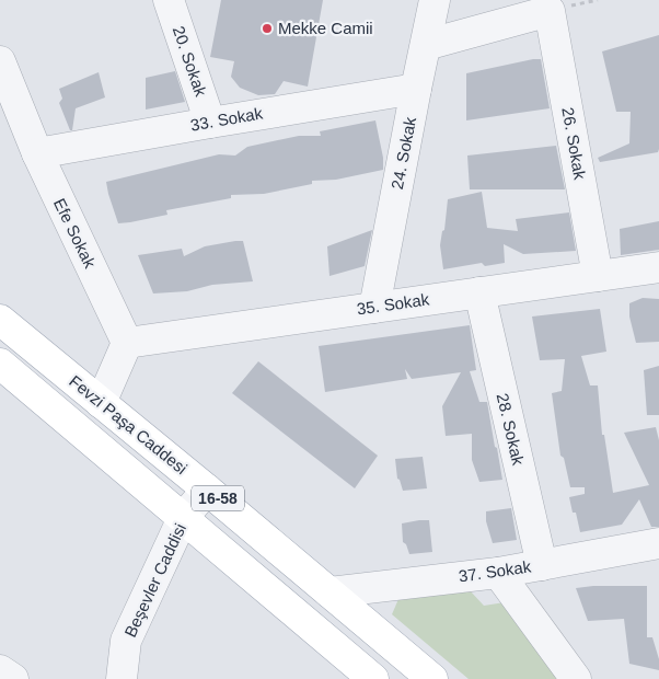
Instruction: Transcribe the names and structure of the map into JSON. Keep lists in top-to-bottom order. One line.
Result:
{"streets":{"main road":["Fevzi Paşa Caddesi","16-58"],"street":["20. Sokak","33. Sokak","26. Sokak","24. Sokak","Efe Sokak","35. Sokak","28. Sokak","37. Sokak","Beşevler Caddisi"]},"crossings":[["20. Sokak","33. Sokak"],["33. Sokak","24. Sokak"],["33. Sokak","Efe Sokak"],["26. Sokak","24. Sokak"],["26. Sokak","35. Sokak"],["24. Sokak","35. Sokak"],["Efe Sokak","35. Sokak"],["35. Sokak","28. Sokak"],["Fevzi Paşa Caddesi","37. Sokak"],["Fevzi Paşa Caddesi","Beşevler Caddisi"],["28. Sokak","37. Sokak"],["16-58","Beşevler Caddisi"]],"places":["Mekke Camii"]}
